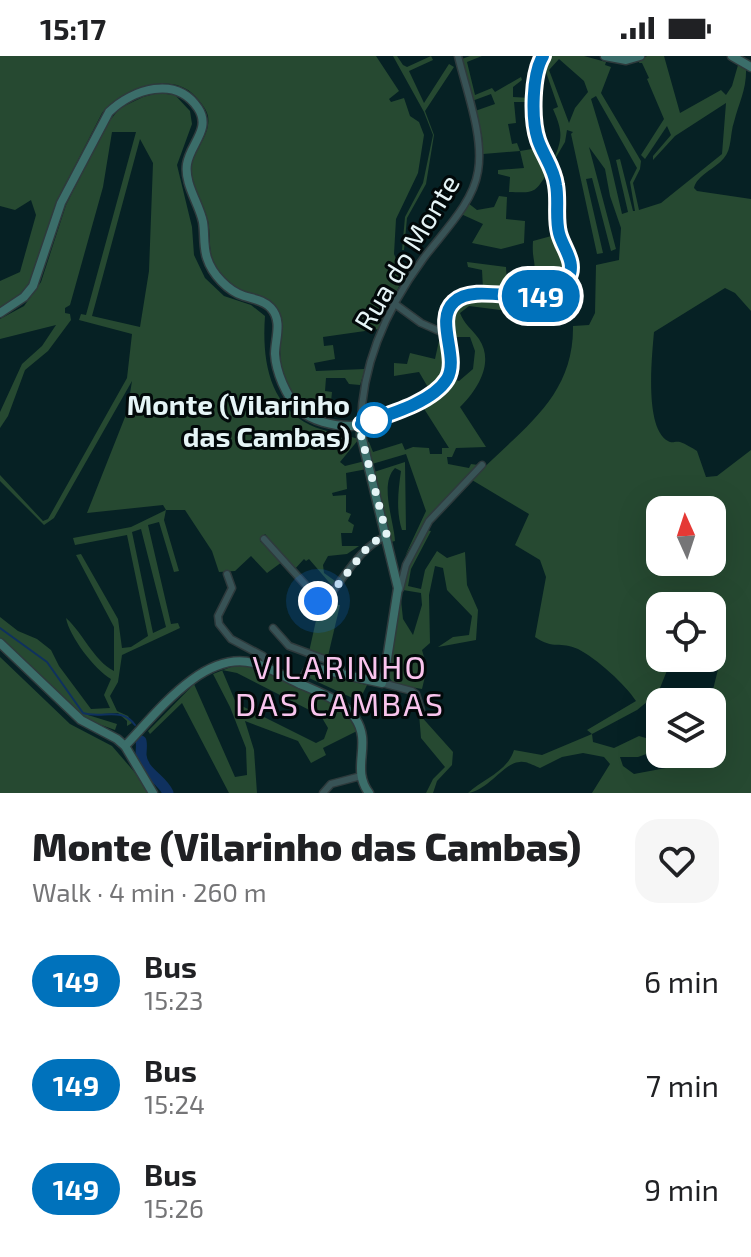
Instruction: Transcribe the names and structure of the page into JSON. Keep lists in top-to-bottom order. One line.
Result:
{"streets":{"street":["Rua do Monte"]},"districts":["VILARINHO DAS CAMBAS"],"places":["Monte (Vilarinho das Cambas)"],"lines":["bus line 149"],"north":"top","page":{"status":"15:17","on_map":"149","heading":["Monte (Vilarinho das Cambas)","Walk · 4 min · 260 m"],"list":[{"mark":"149","name":"Bus","note":"15:23","value":"6 min"},{"mark":"149","name":"Bus","note":"15:24","value":"7 min"},{"mark":"149","name":"Bus","note":"15:26","value":"9 min"}]}}
